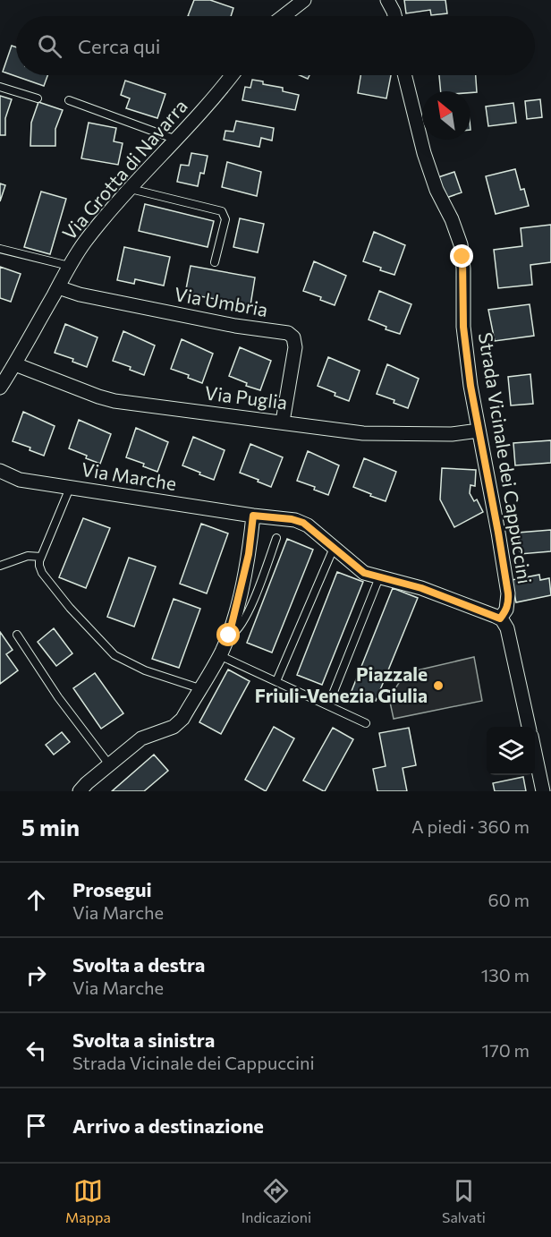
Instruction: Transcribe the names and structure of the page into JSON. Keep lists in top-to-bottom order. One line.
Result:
{"streets":{"street":["Via Grotta di Navarra","Via Umbria","Via Puglia","Strada Vicinale dei Cappuccini","Via Marche"]},"crossings":[["Via Grotta di Navarra","Via Umbria"],["Via Grotta di Navarra","Via Puglia"],["Via Umbria","Via Puglia"],["Via Puglia","Strada Vicinale dei Cappuccini"],["Strada Vicinale dei Cappuccini","Via Marche"]],"places":["Piazzale Friuli-Venezia Giulia"],"north":"top left","page":{"search":"Cerca qui","heading":["5 min","A piedi · 360 m"],"list":[["Prosegui","Via Marche","60 m"],["Svolta a destra","Via Marche","130 m"],["Svolta a sinistra","Strada Vicinale dei Cappuccini","170 m"],"Arrivo a destinazione"],"nav":["Mappa","Indicazioni","Salvati"]}}
